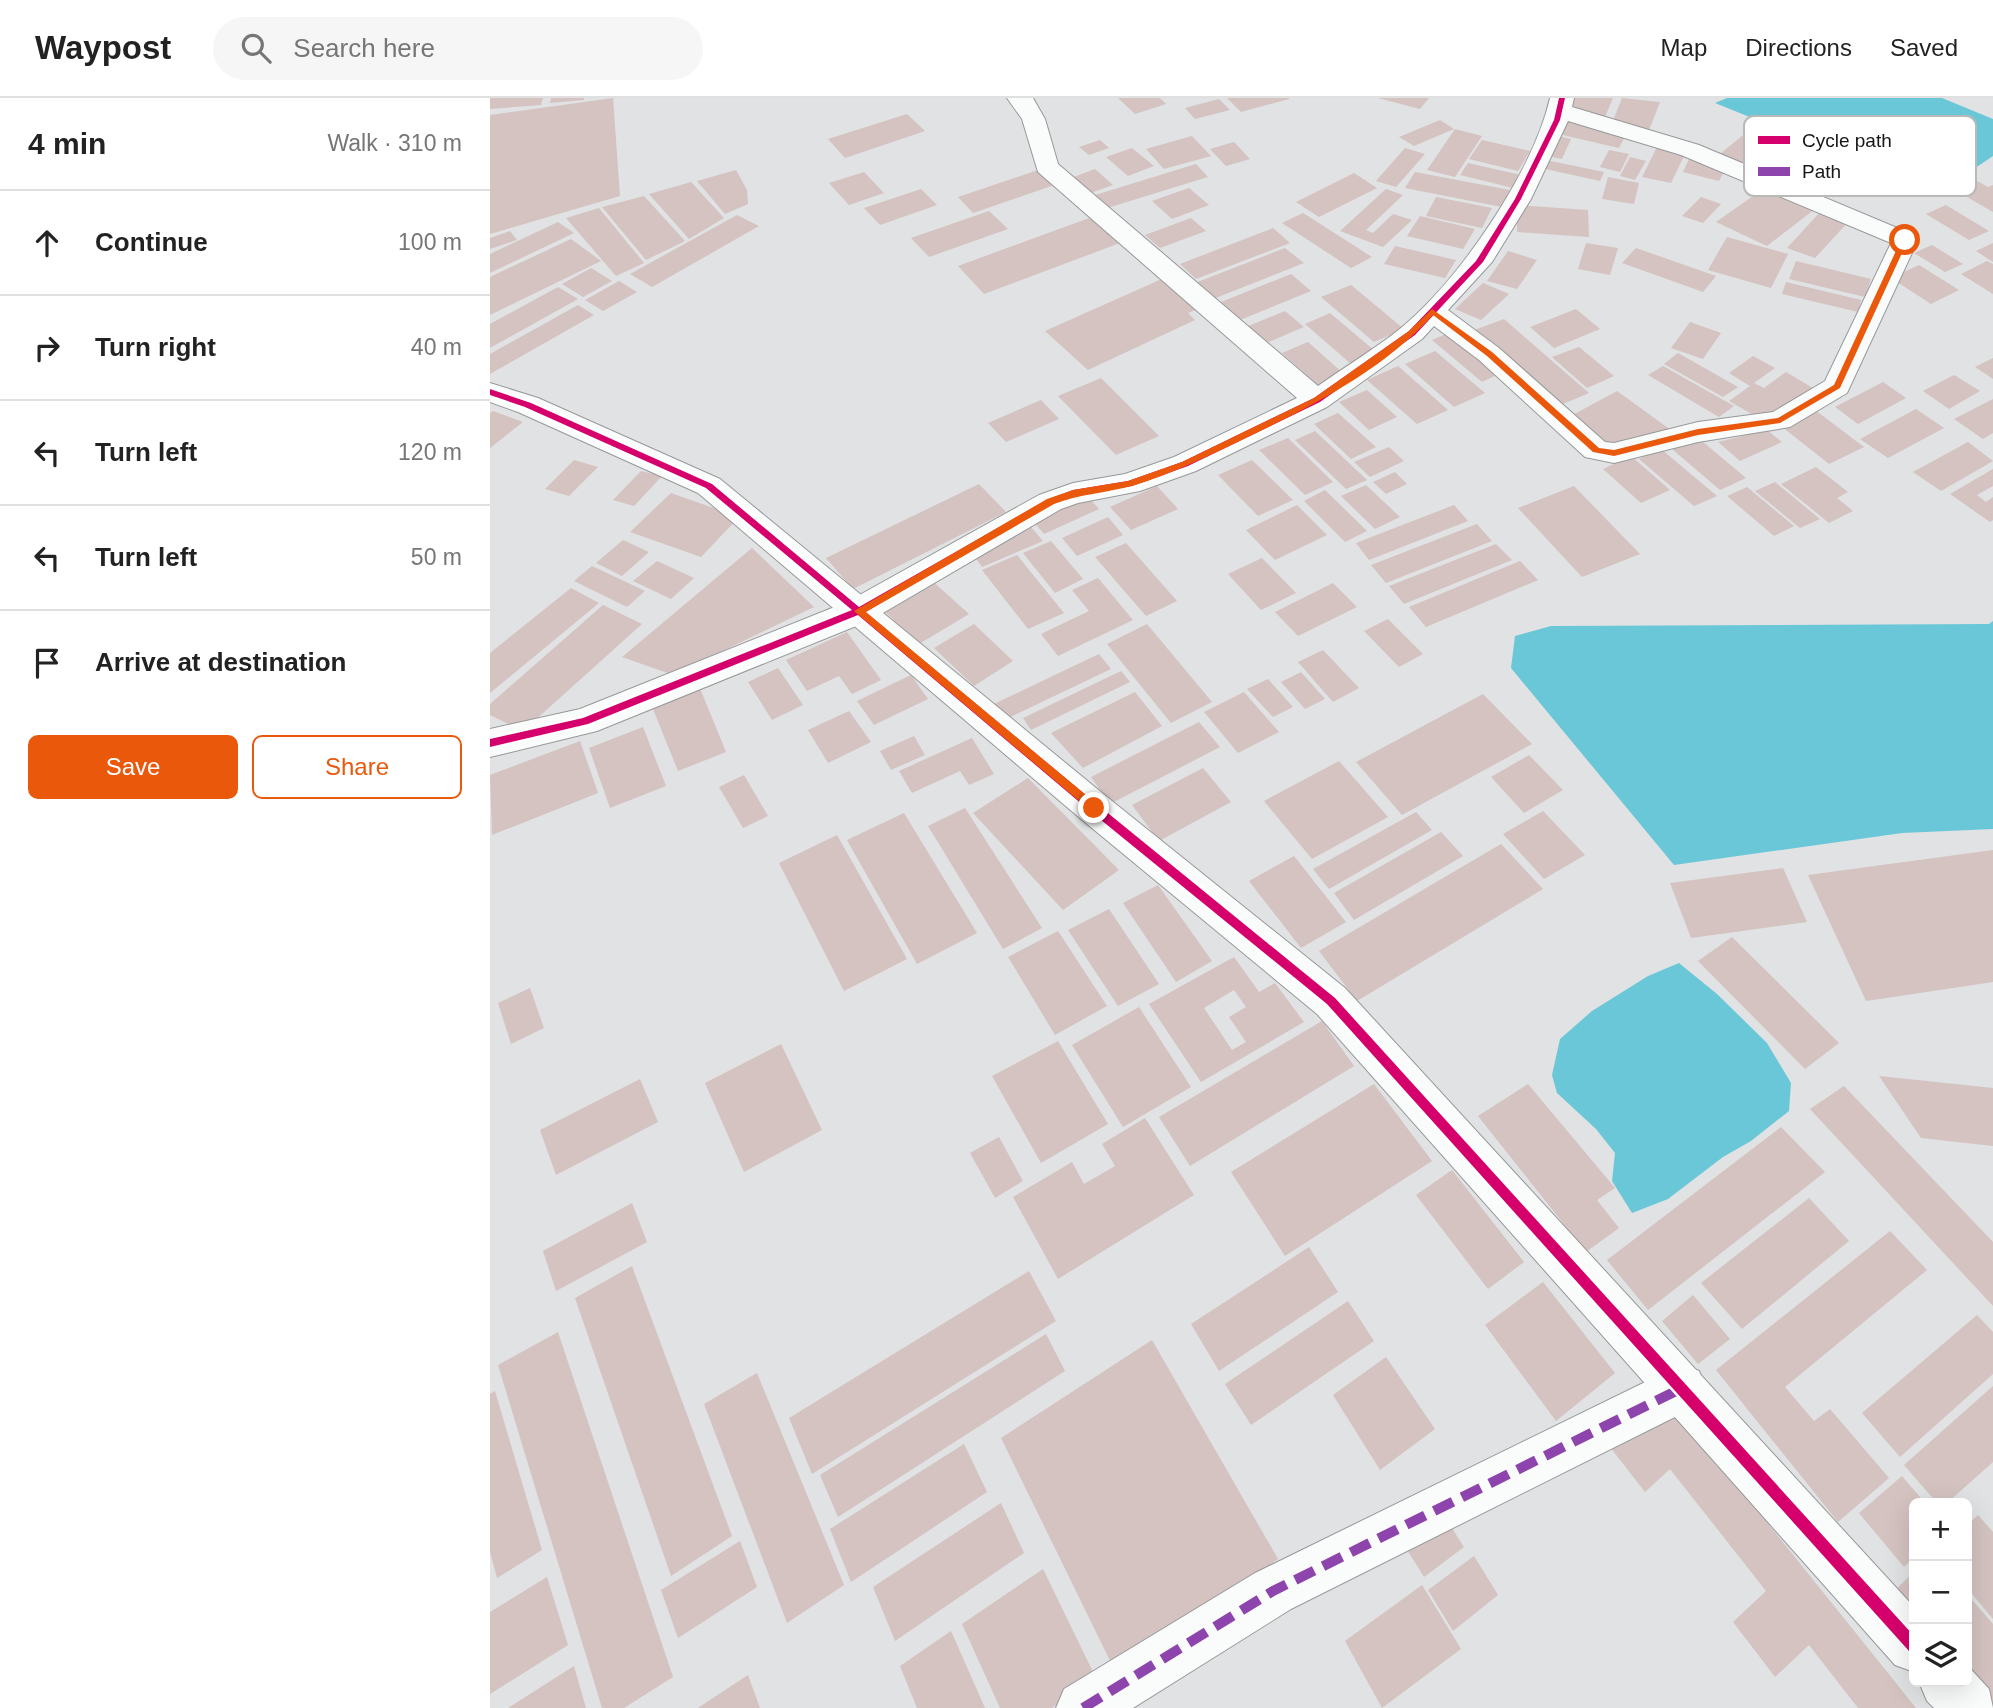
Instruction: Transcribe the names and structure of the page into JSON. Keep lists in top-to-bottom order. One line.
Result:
{"legend":["Cycle path","Path"],"page":{"header":"Waypost","search":"Search here","nav":["Map","Directions","Saved"],"heading":["4 min","Walk · 310 m"],"list":[["Continue","100 m"],["Turn right","40 m"],["Turn left","120 m"],["Turn left","50 m"],"Arrive at destination"],"buttons":["Save","Share"],"map_buttons":["+","−"]}}
